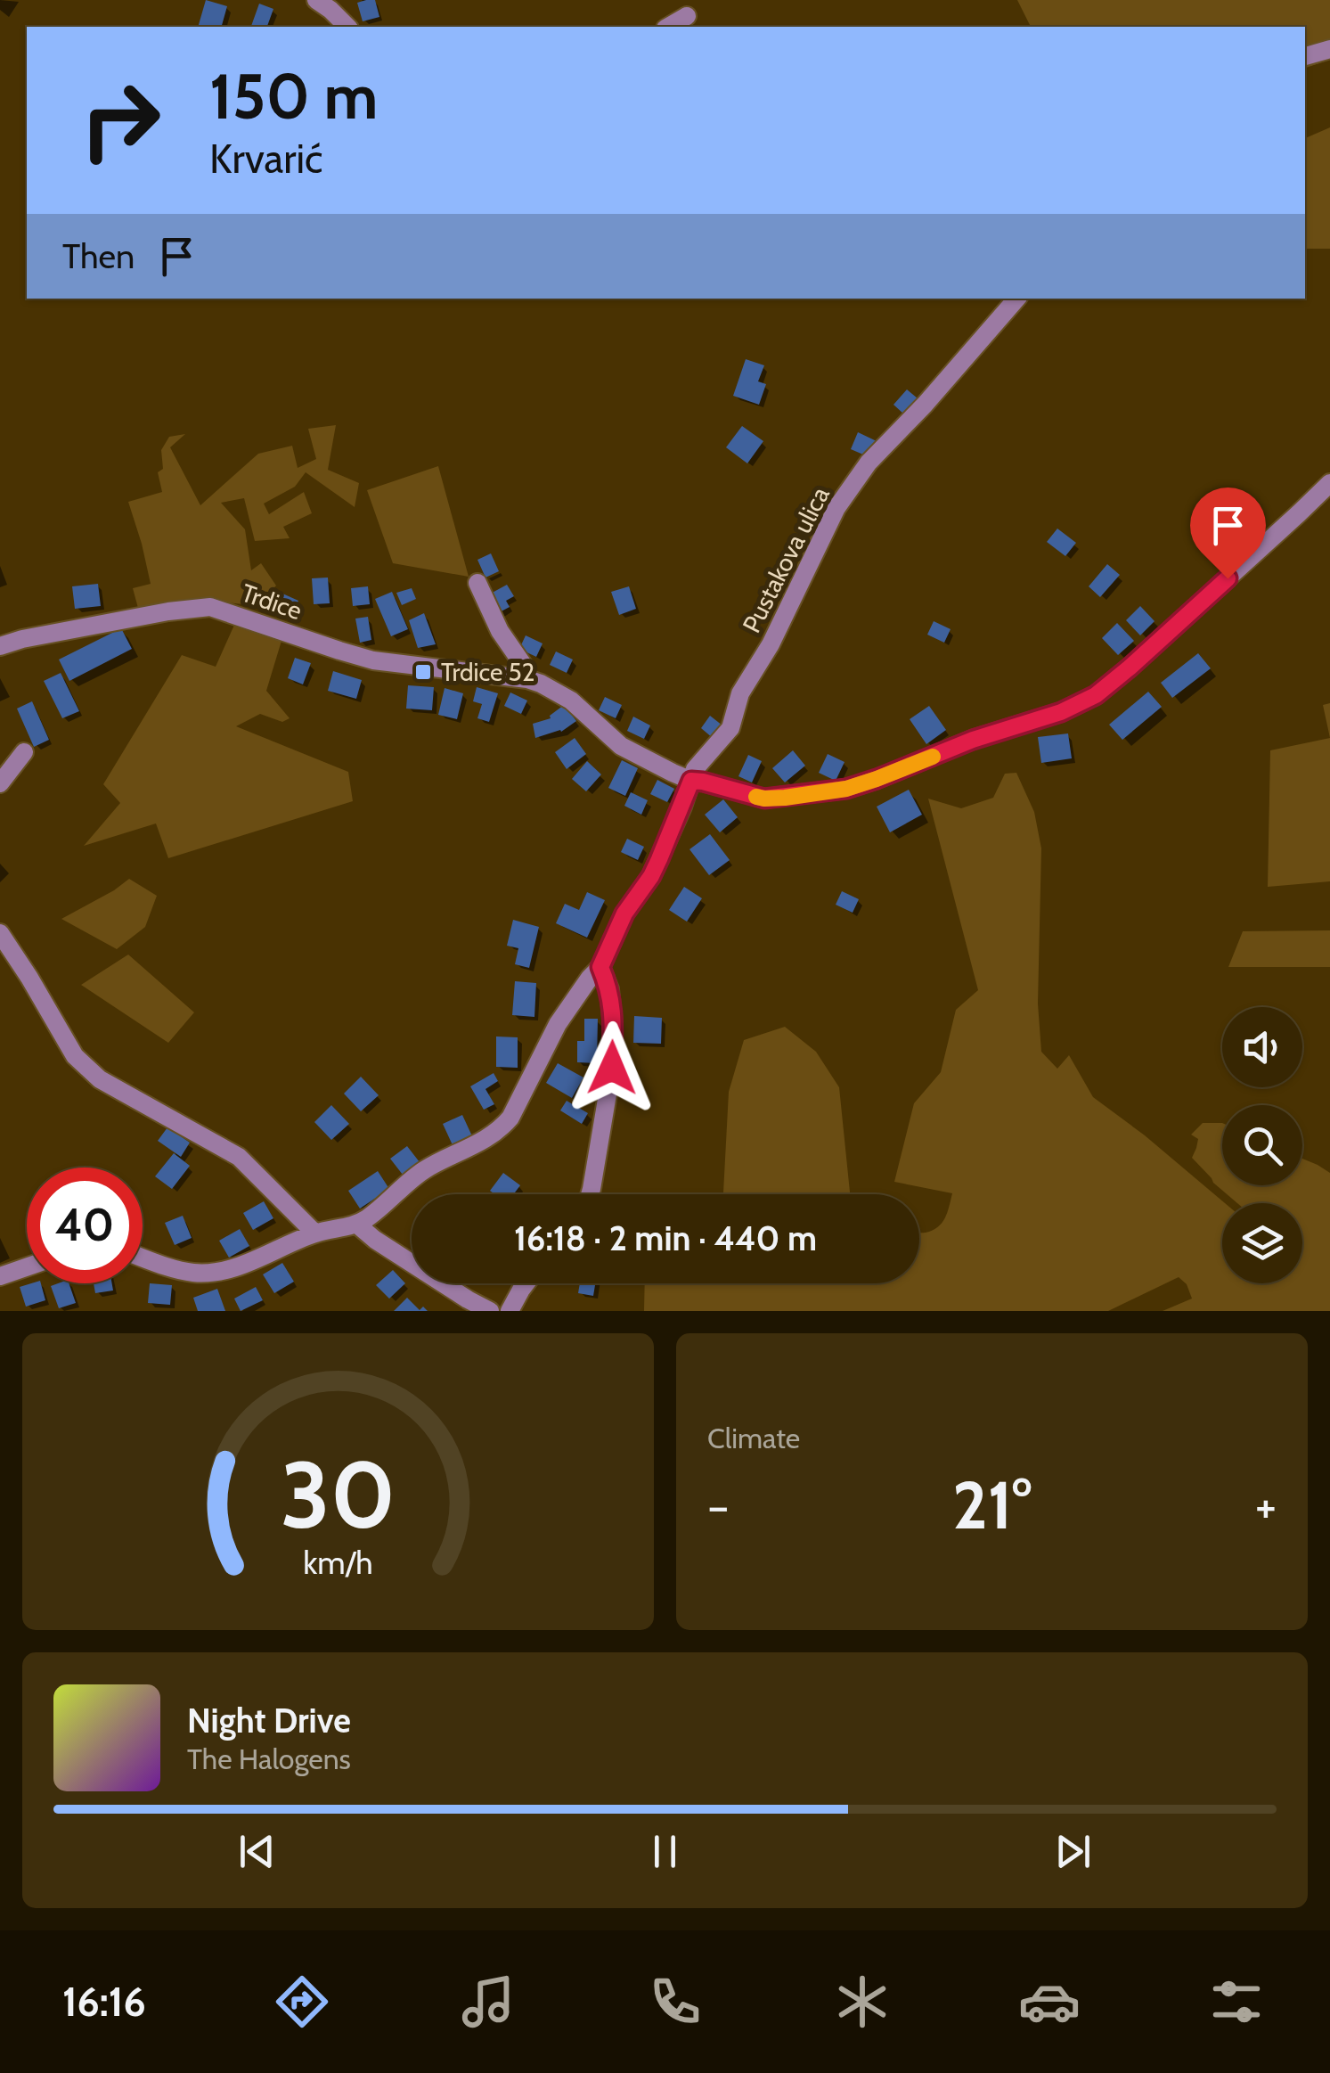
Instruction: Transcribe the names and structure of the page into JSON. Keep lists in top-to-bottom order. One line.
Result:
{"streets":{"street":["Pustakova ulica","Trdice"]},"crossings":[["Pustakova ulica","Trdice"]],"places":{"transit":["Trdice 52"]},"page":{"turn":["150 m","Krvarić"],"then":"Then","limit":"40","trip":"16:18 · 2 min · 440 m","tile":"Climate","heat":["−","21°","+"],"song":["Night Drive","The Halogens"],"tabs":"16:16","gauge":["30","km/h"]}}
